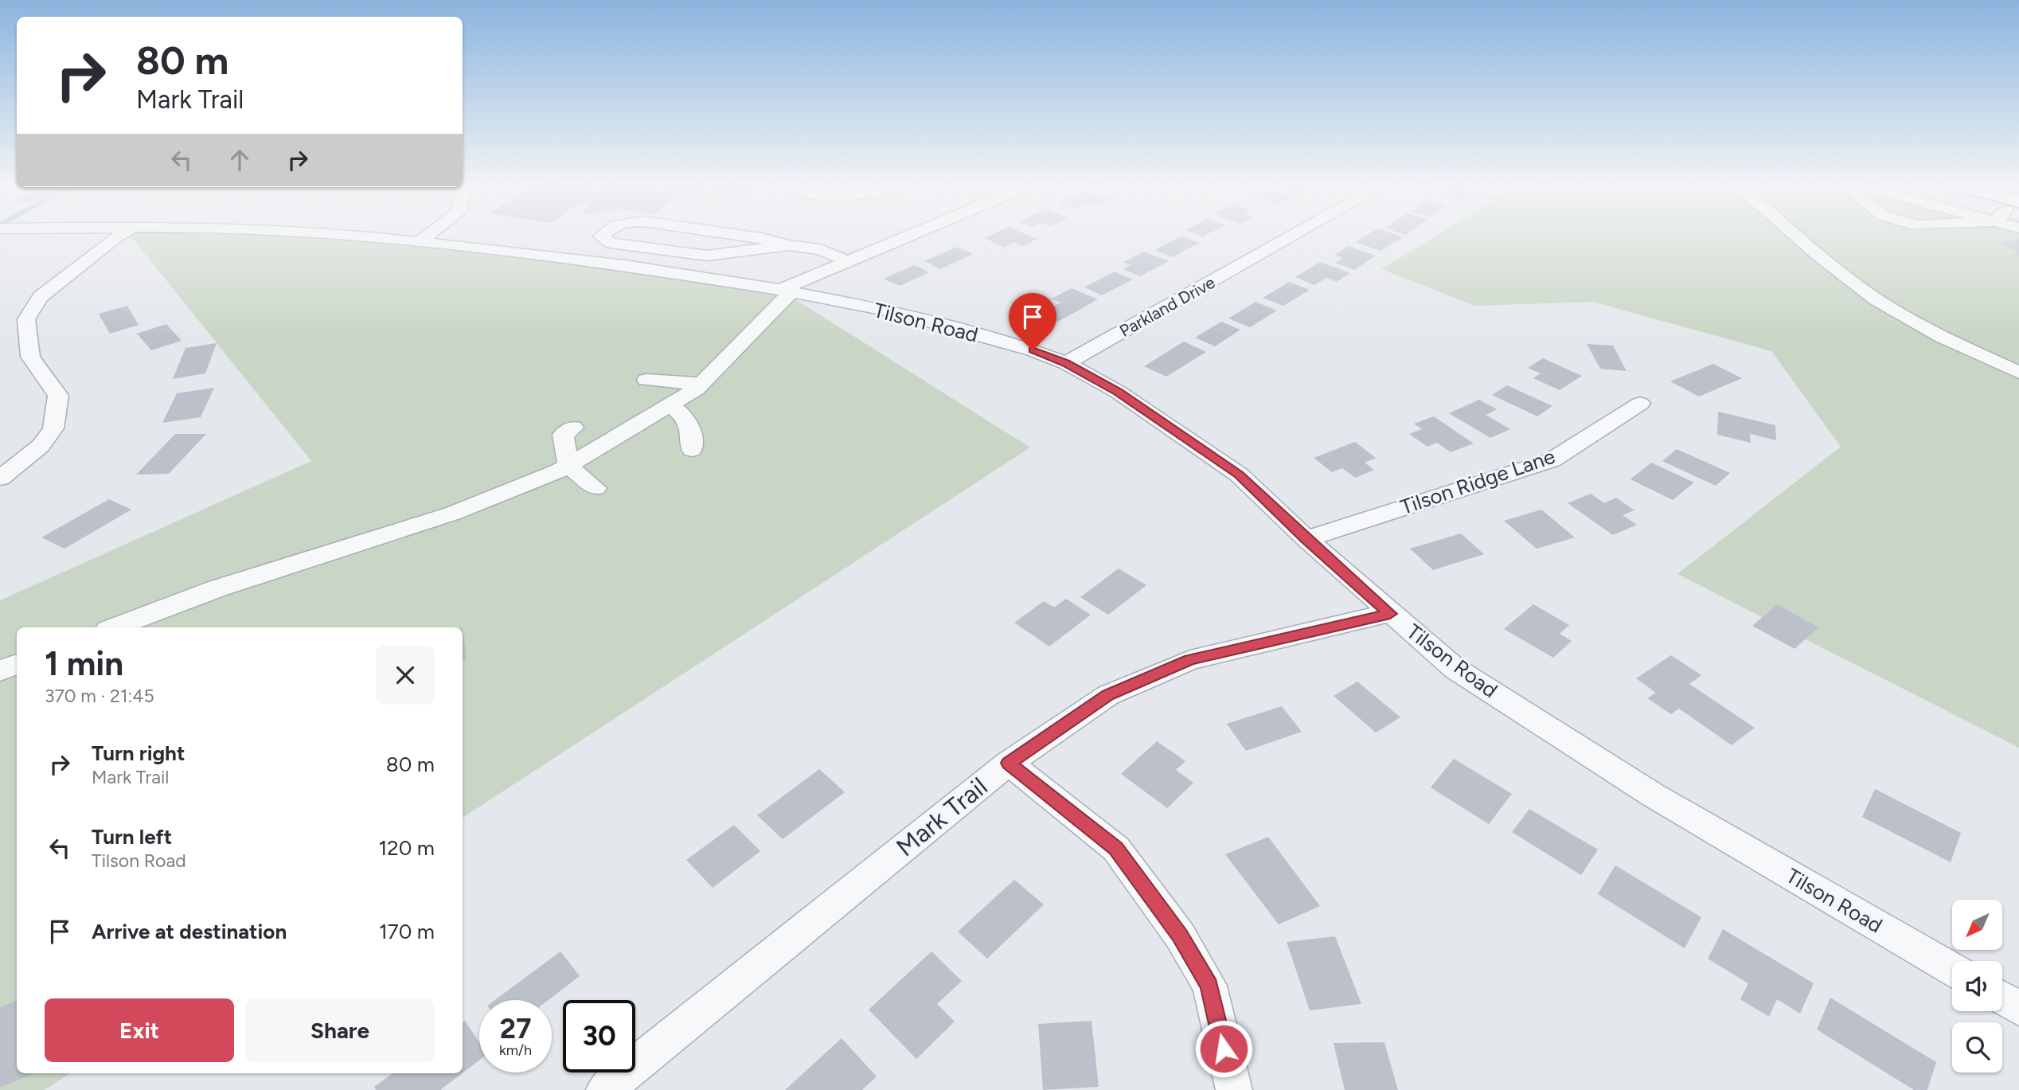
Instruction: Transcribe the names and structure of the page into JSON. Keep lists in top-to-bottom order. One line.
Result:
{"streets":{"street":["Parkland Drive","Tilson Road","Tilson Ridge Lane","Mark Trail"]},"crossings":[["Parkland Drive","Tilson Road"],["Tilson Road","Tilson Ridge Lane"],["Tilson Road","Mark Trail"]],"north":"bottom left","page":{"turn":["80 m","Mark Trail"],"heading":["1 min","370 m · 21:45"],"list":[{"name":"Turn right","note":"Mark Trail","value":"80 m"},{"name":"Turn left","note":"Tilson Road","value":"120 m"},{"name":"Arrive at destination","value":"170 m"}],"buttons":["Exit","Share"],"speed":"27 km/h","limit":"30"}}
